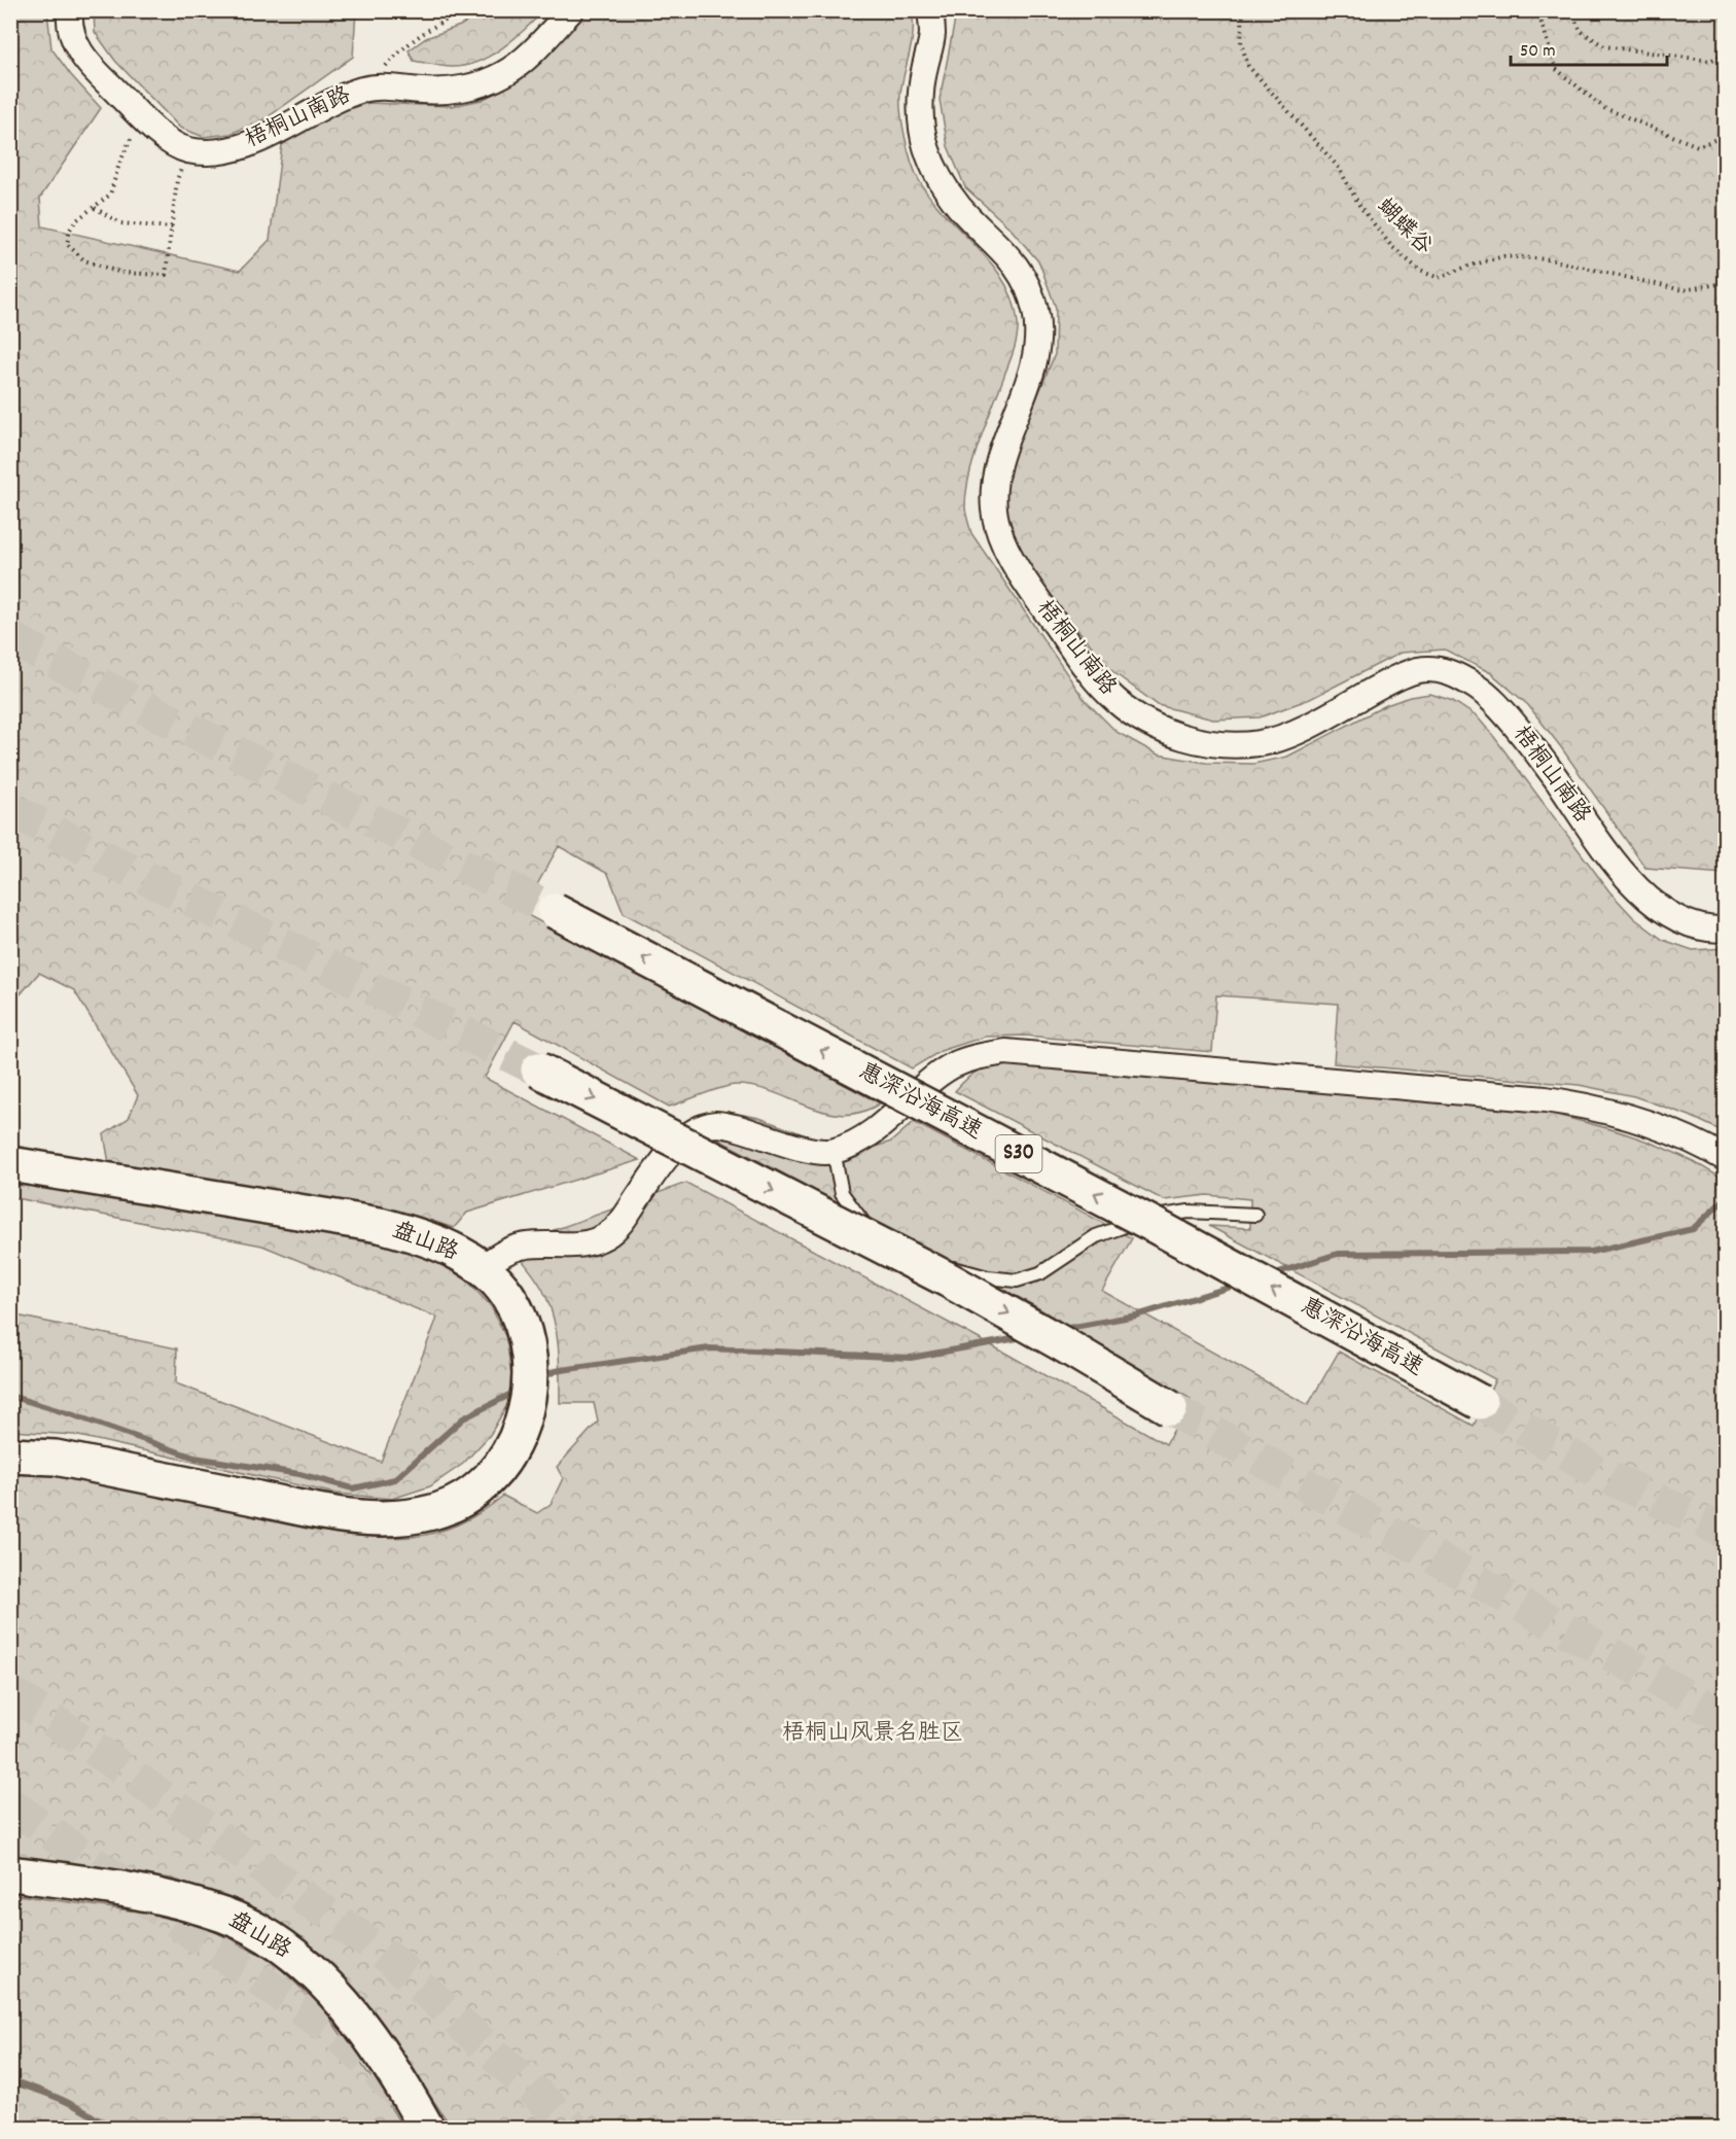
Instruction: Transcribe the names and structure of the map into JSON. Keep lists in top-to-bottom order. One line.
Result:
{"streets":{"main road":["惠深沿海高速","S30","盘山路"],"street":["梧桐山南路"],"path":["蝴蝶谷"]},"parks":["梧桐山风景名胜区"],"scale_bar":"50 m"}
